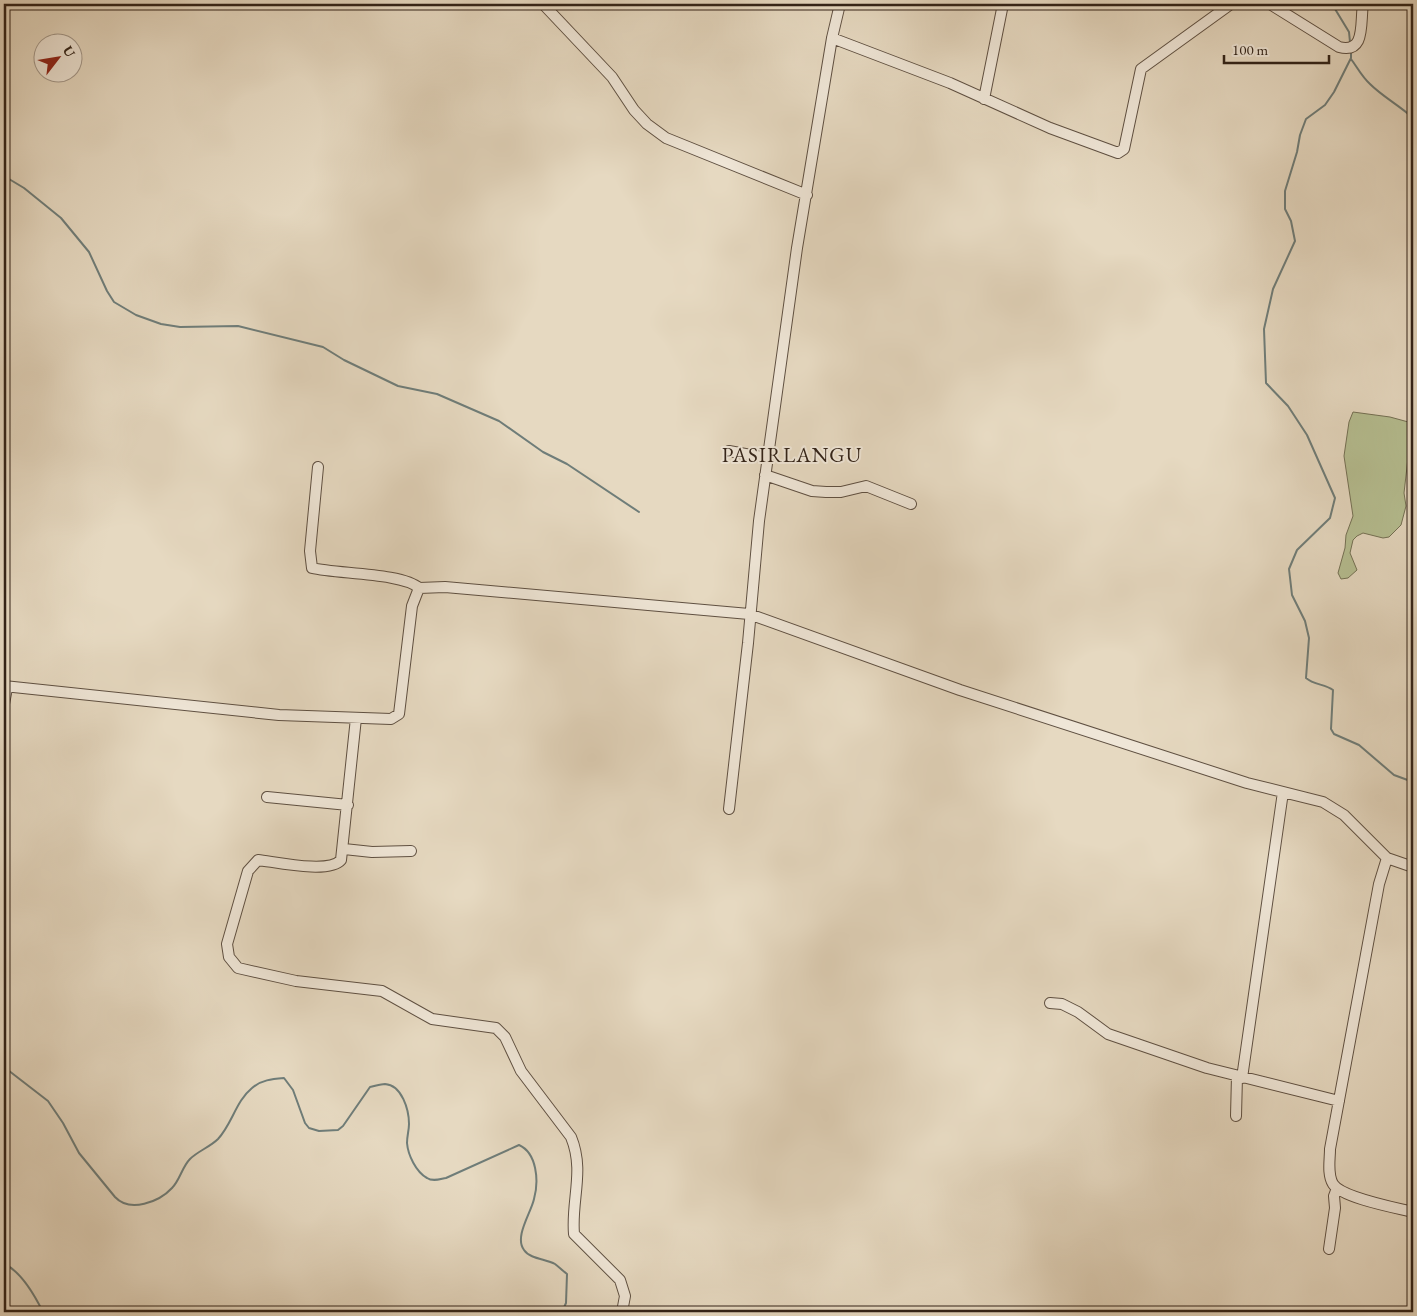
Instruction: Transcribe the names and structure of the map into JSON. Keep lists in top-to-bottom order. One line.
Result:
{"districts":["PASIRLANGU"],"scale_bar":"100 m","north":"top right"}
